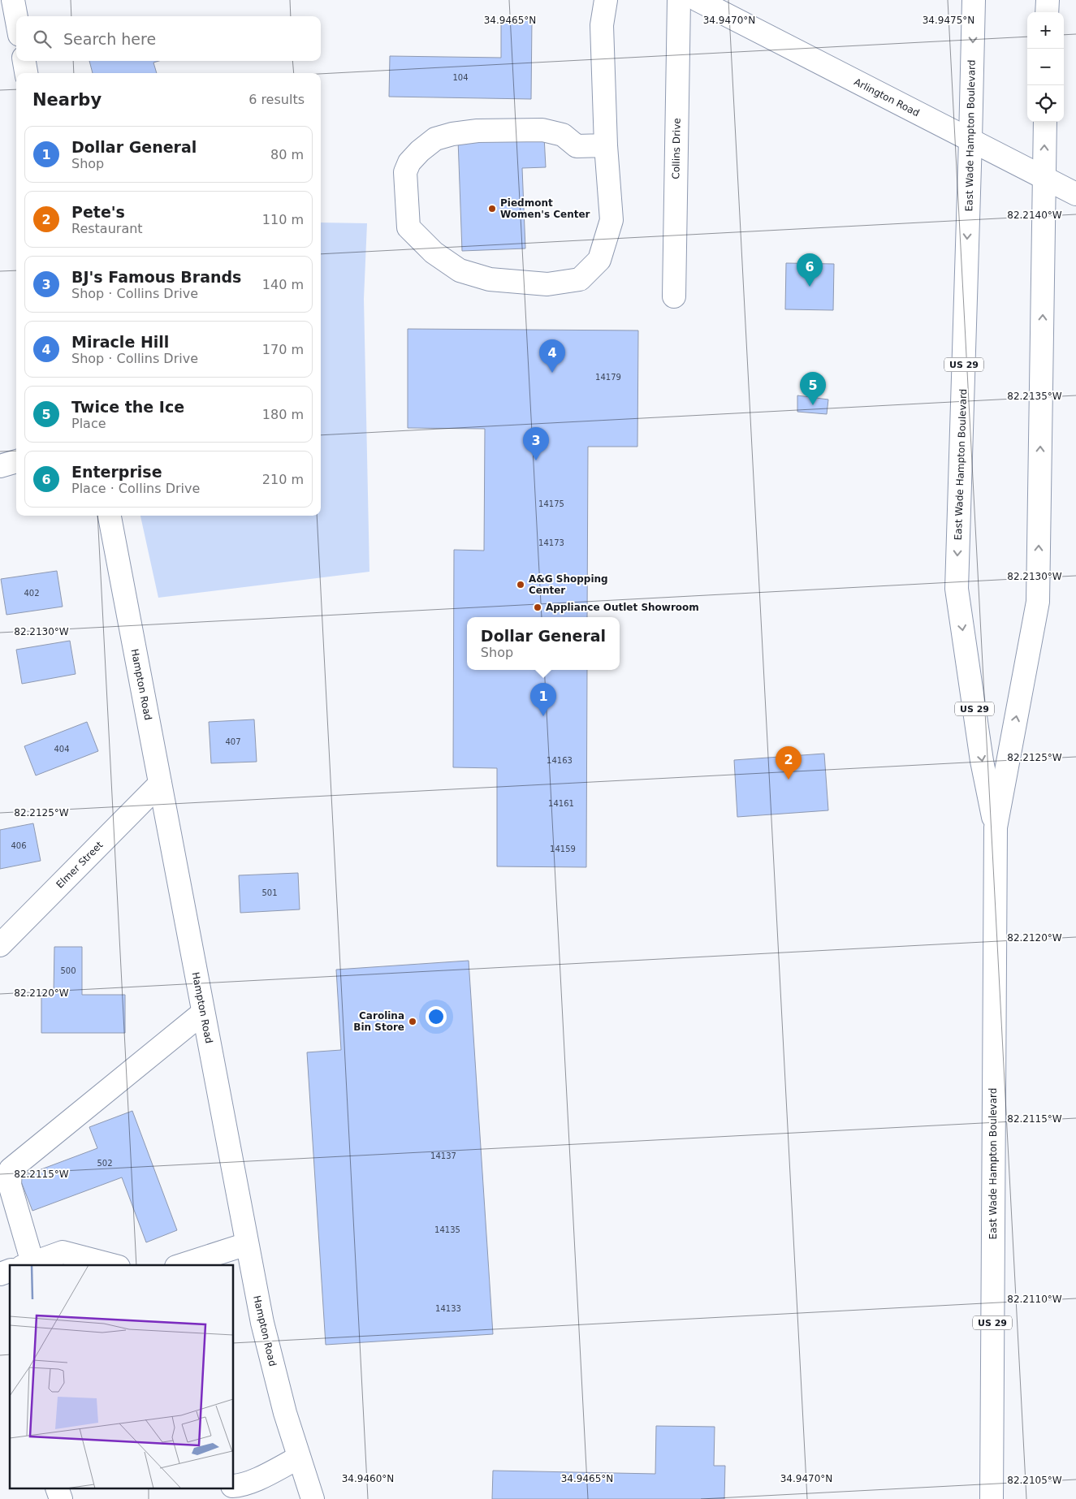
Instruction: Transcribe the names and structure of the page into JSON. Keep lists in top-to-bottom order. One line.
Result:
{"streets":{"main road":["Arlington Road","East Wade Hampton Boulevard","Collins Drive","US 29","Hampton Road","Elmer Street"]},"crossings":[["Arlington Road","East Wade Hampton Boulevard"],["Hampton Road","Elmer Street"]],"places":["Piedmont Women's Center","A&G Shopping Center","Appliance Outlet Showroom","Carolina Bin Store"],"house_numbers":["104","14179","14175","14173","402","407","404","14163","14161","406","14159","501","500","14137","502","14135","14133"],"page":{"map_buttons":["+","−"],"search":"Search here","heading":["Nearby","6 results"],"list":[{"mark":"1","name":"Dollar General","note":"Shop","value":"80 m"},{"mark":"2","name":"Pete's","note":"Restaurant","value":"110 m"},{"mark":"3","name":"BJ's Famous Brands","note":"Shop · Collins Drive","value":"140 m"},{"mark":"4","name":"Miracle Hill","note":"Shop · Collins Drive","value":"170 m"},{"mark":"5","name":"Twice the Ice","note":"Place","value":"180 m"},{"mark":"6","name":"Enterprise","note":"Place · Collins Drive","value":"210 m"}],"pins":["6","4","5","3","1","2"],"popup":["Dollar General","Shop"]},"coordinates":["34.9465°N","34.9470°N","34.9475°N","82.2140°W","82.2135°W","82.2130°W","82.2125°W","82.2120°W","82.2115°W","82.2110°W","34.9460°N","82.2105°W"]}
